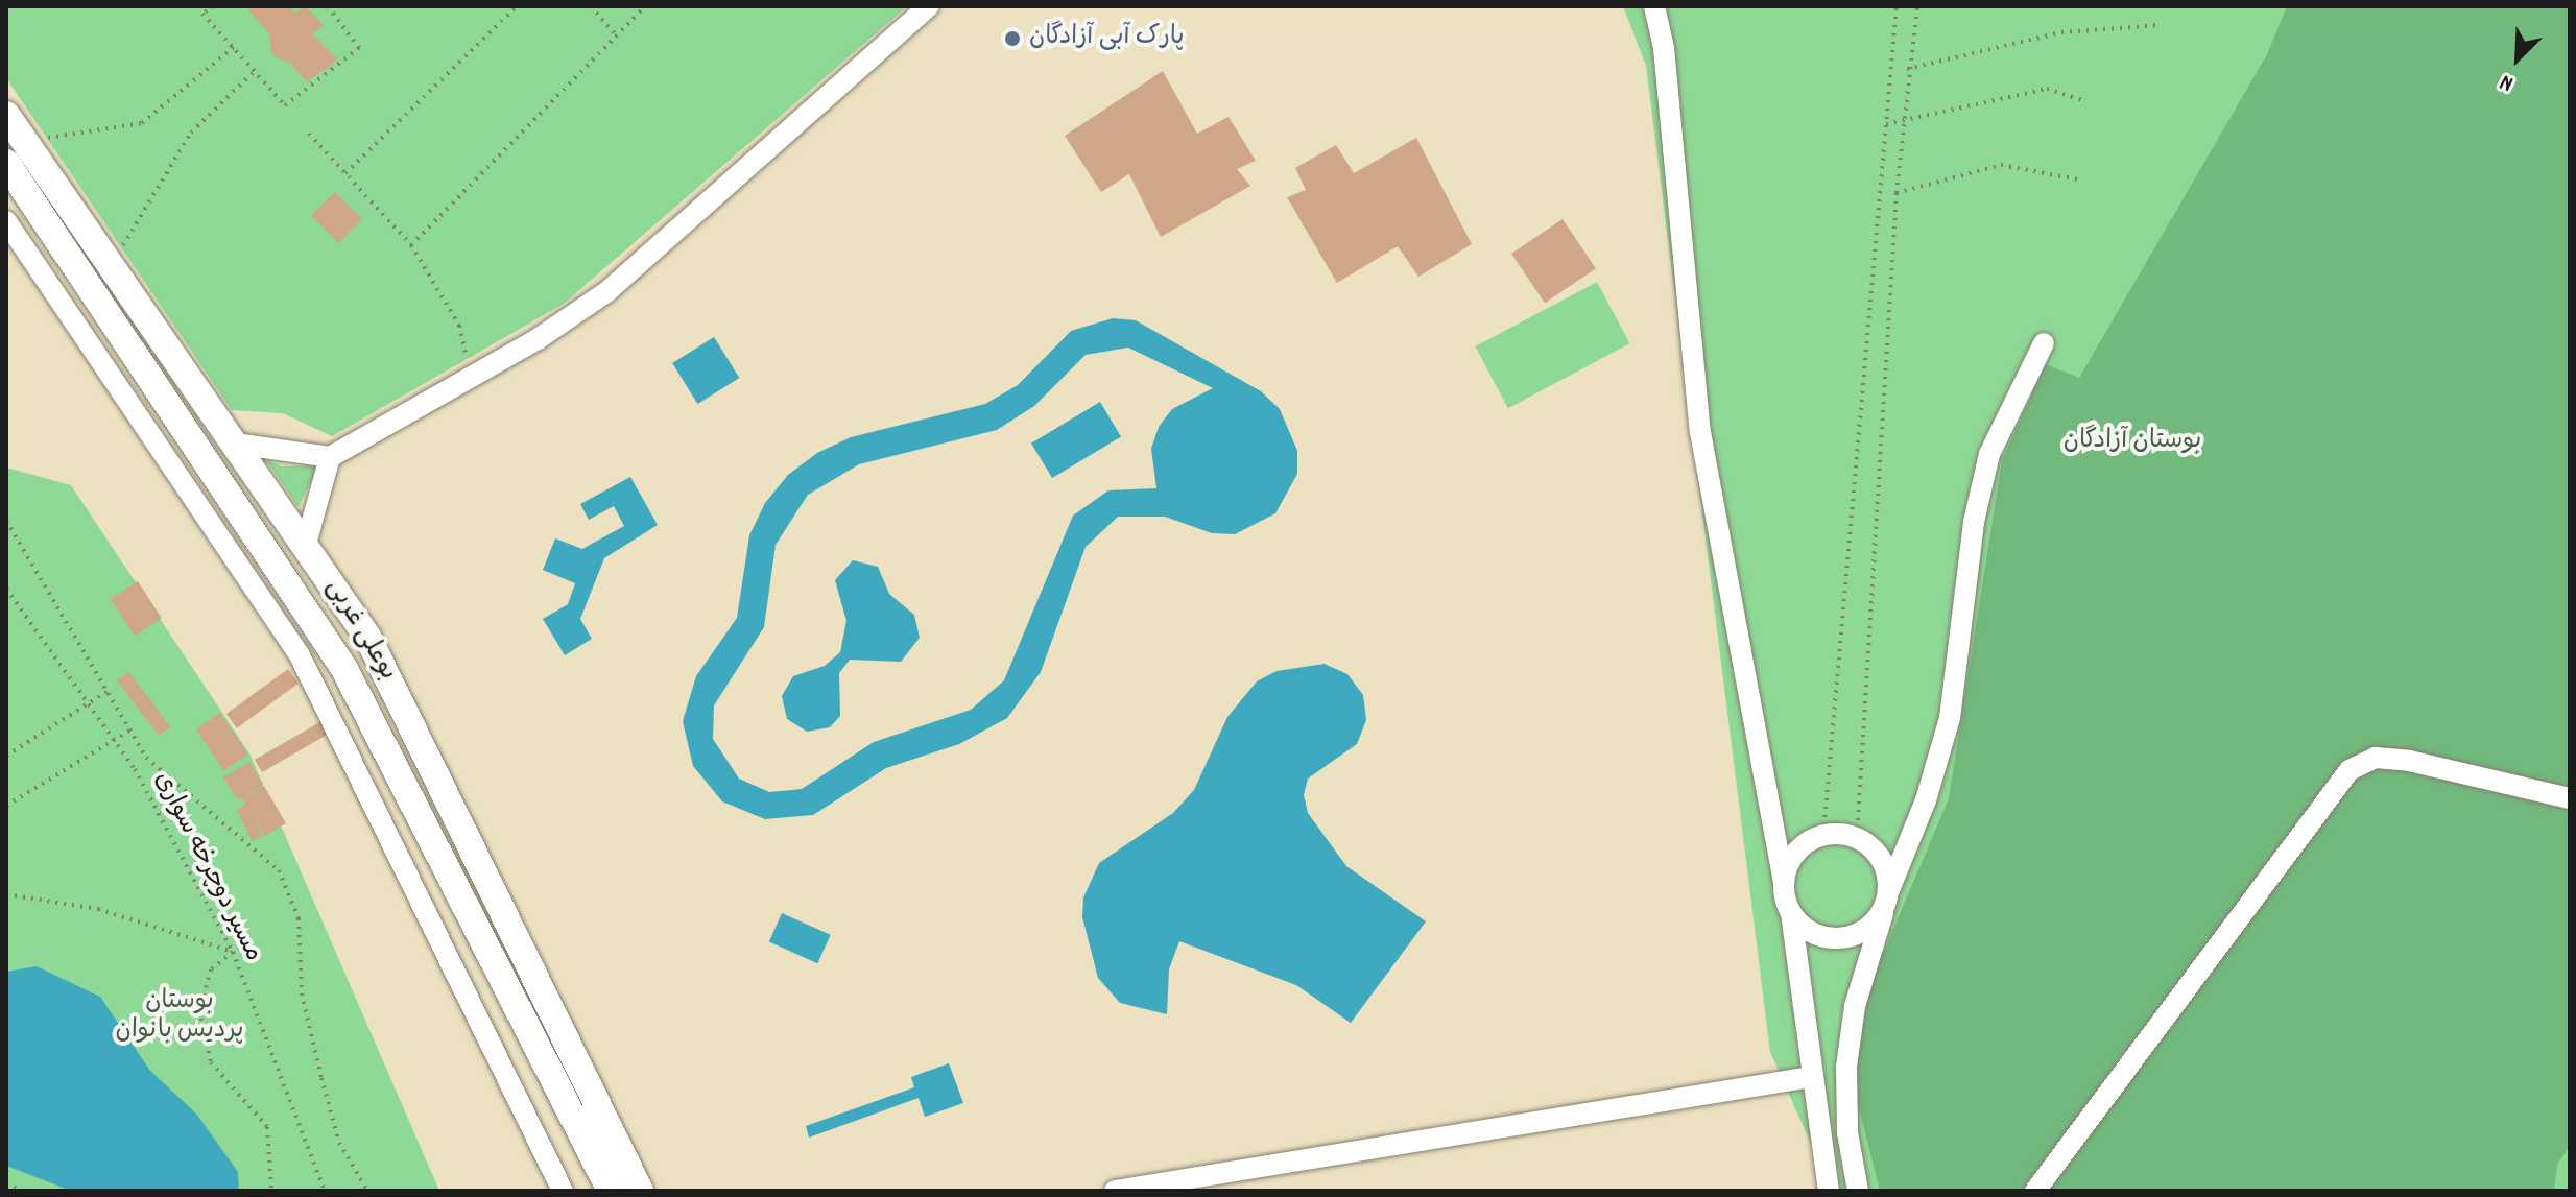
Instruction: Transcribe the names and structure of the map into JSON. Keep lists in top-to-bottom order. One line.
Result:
{"streets":{"main road":["بوعلی غربی"],"path":["مسیر دوچرخه سواری"]},"parks":["بوستان آزادگان","بوستان پردیس بانوان"],"places":["پارک آبی آزادگان"],"north":"bottom left"}
